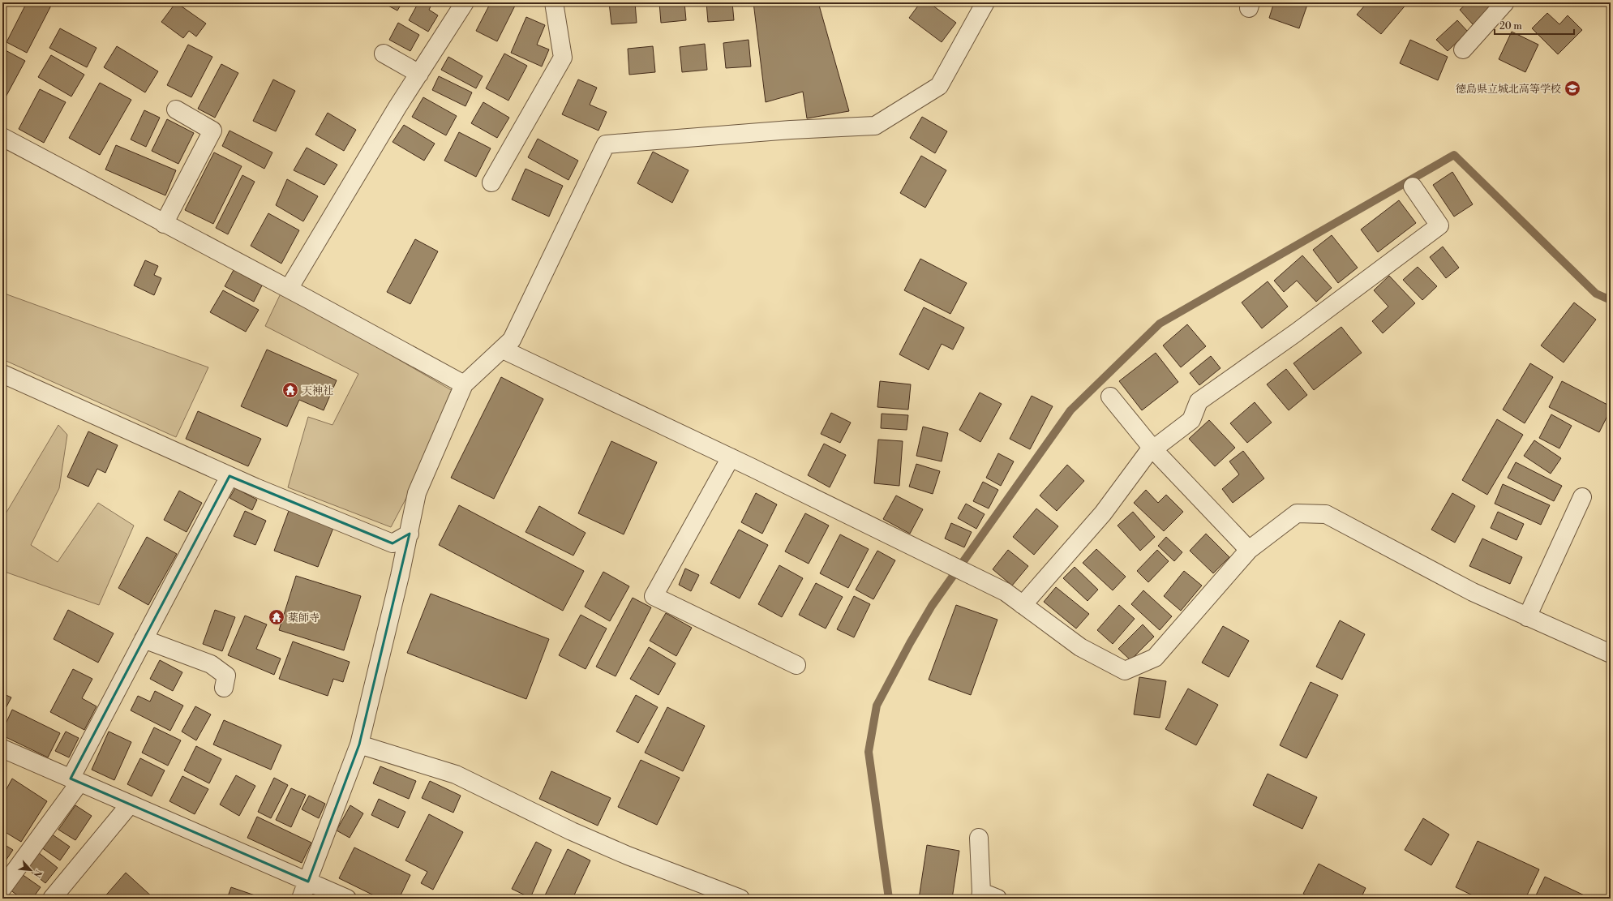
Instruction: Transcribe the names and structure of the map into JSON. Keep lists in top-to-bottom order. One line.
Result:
{"places":{"school or university":["徳島県立城北高等学校"],"temple":["天神社","薬師寺"]},"scale_bar":"20 m","north":"bottom right"}
